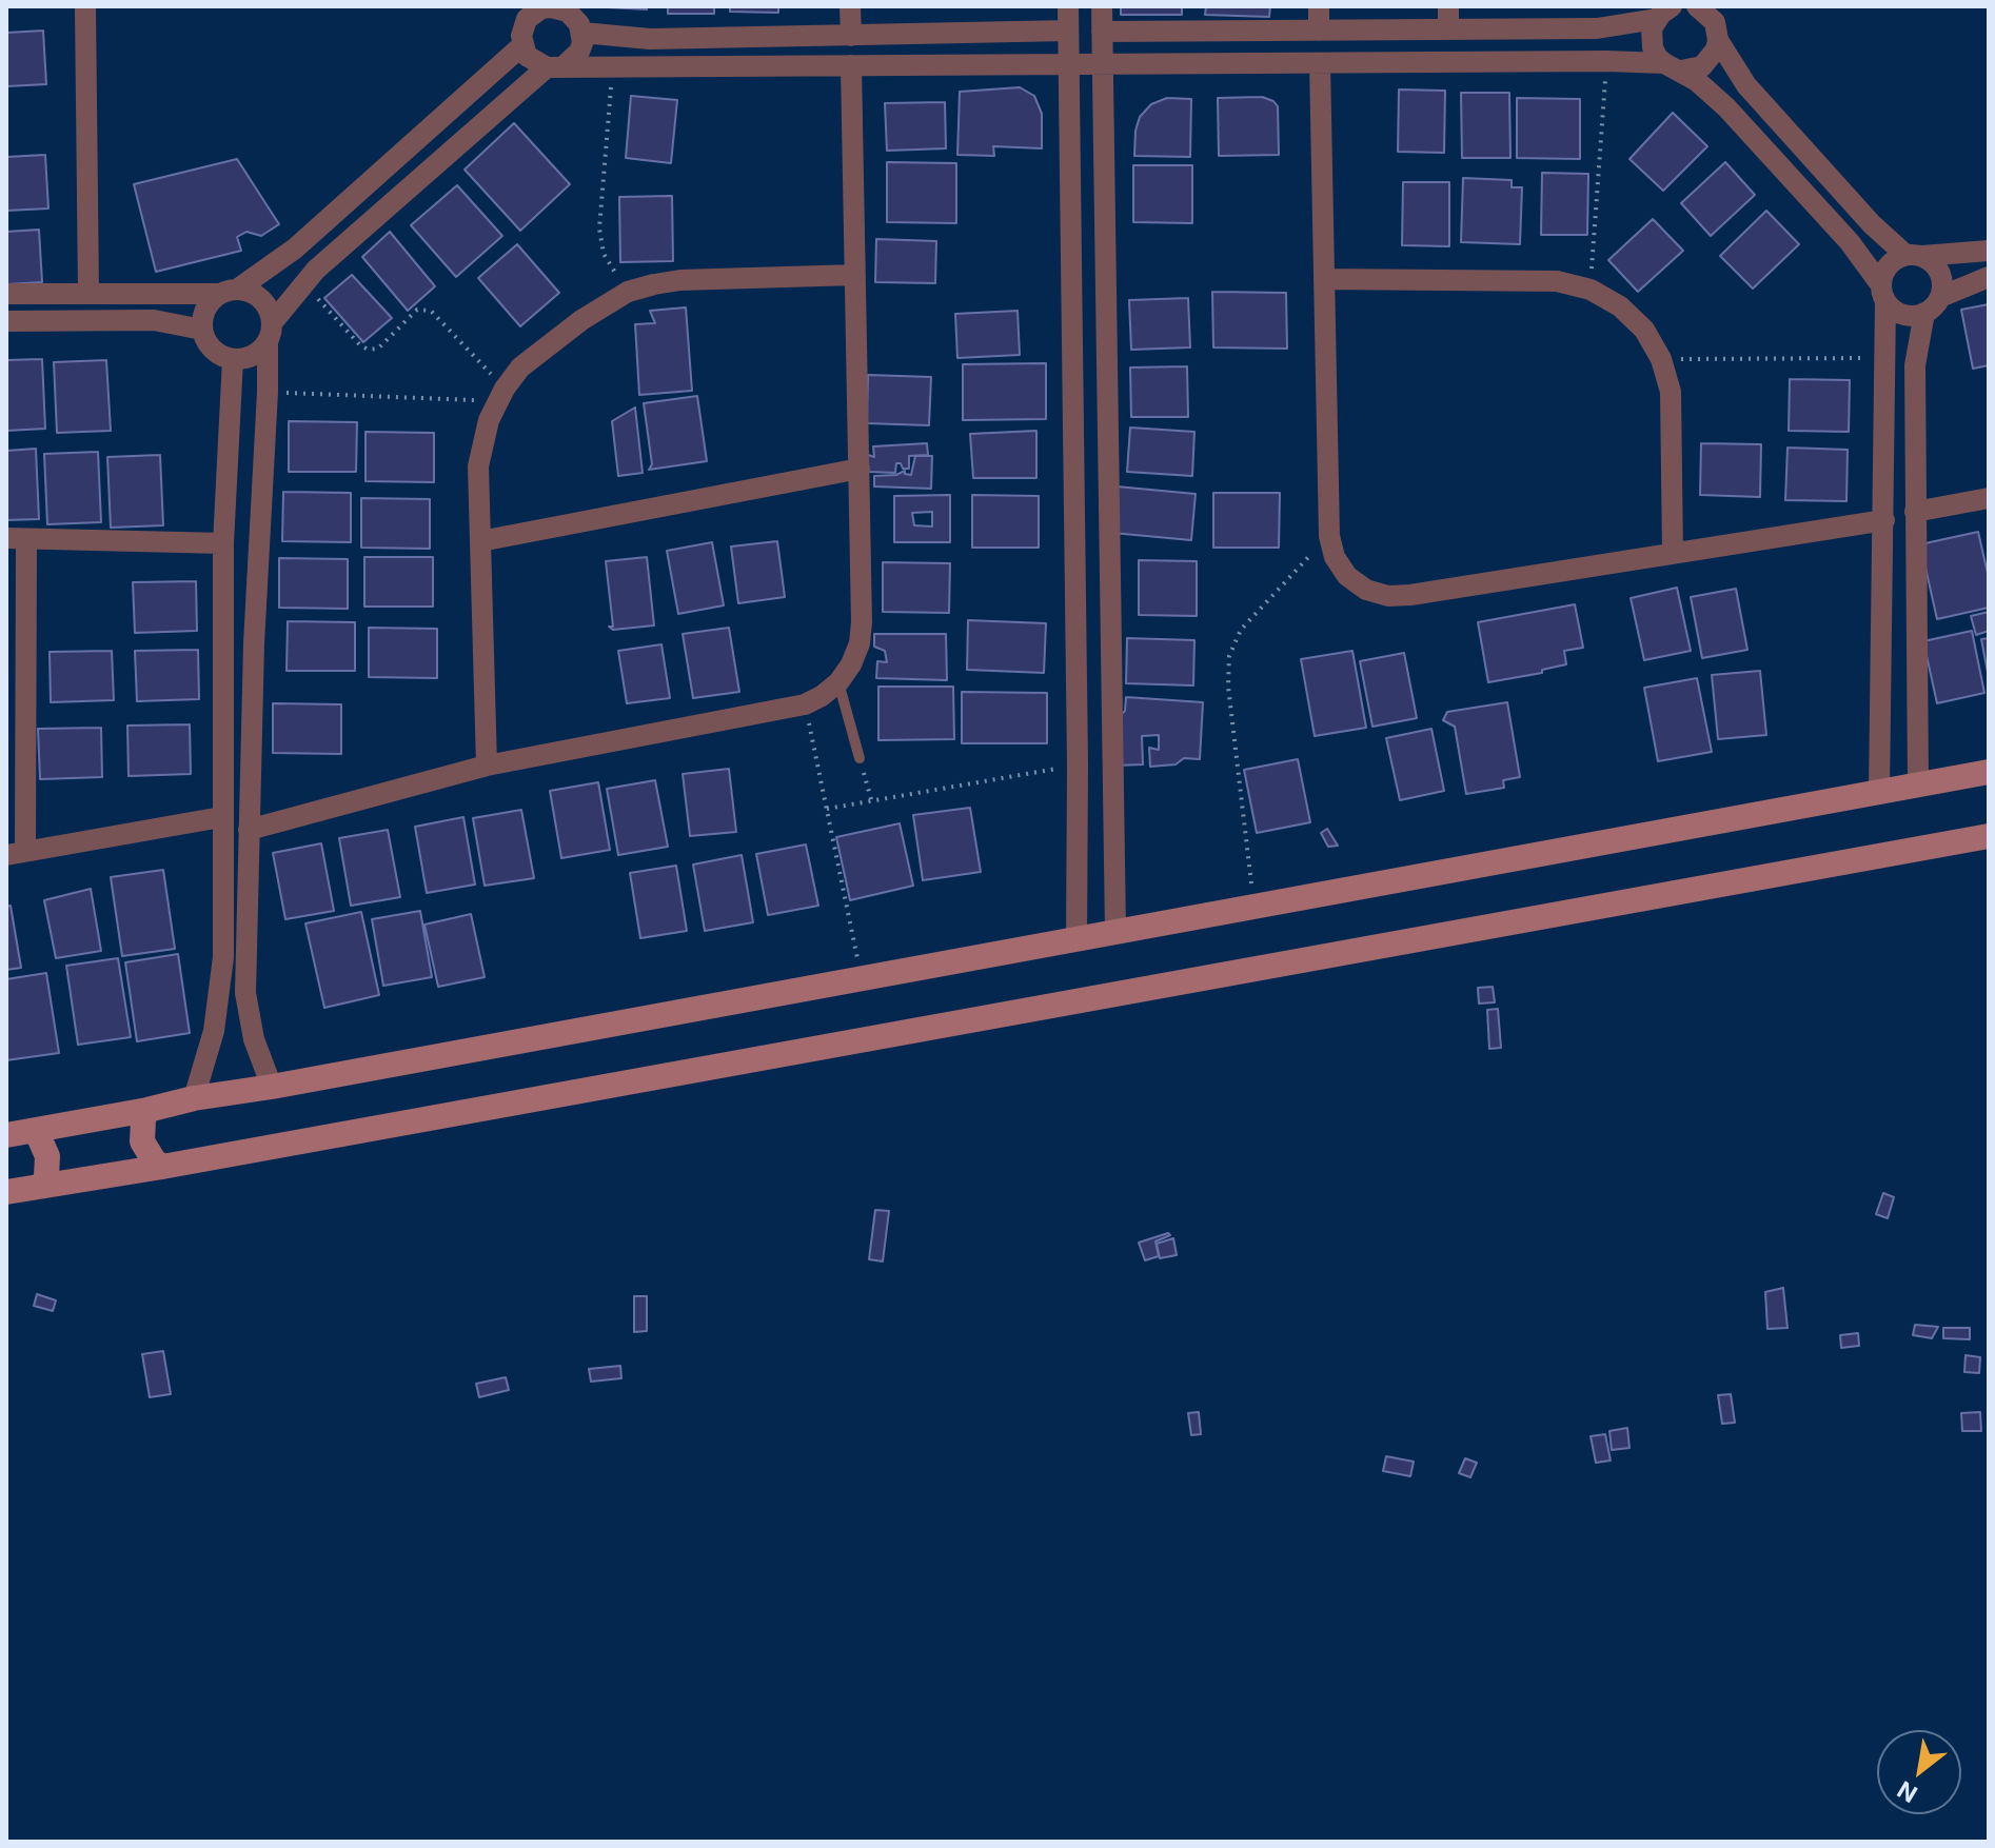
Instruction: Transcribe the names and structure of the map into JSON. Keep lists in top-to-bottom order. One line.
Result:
{"north":"bottom left"}
